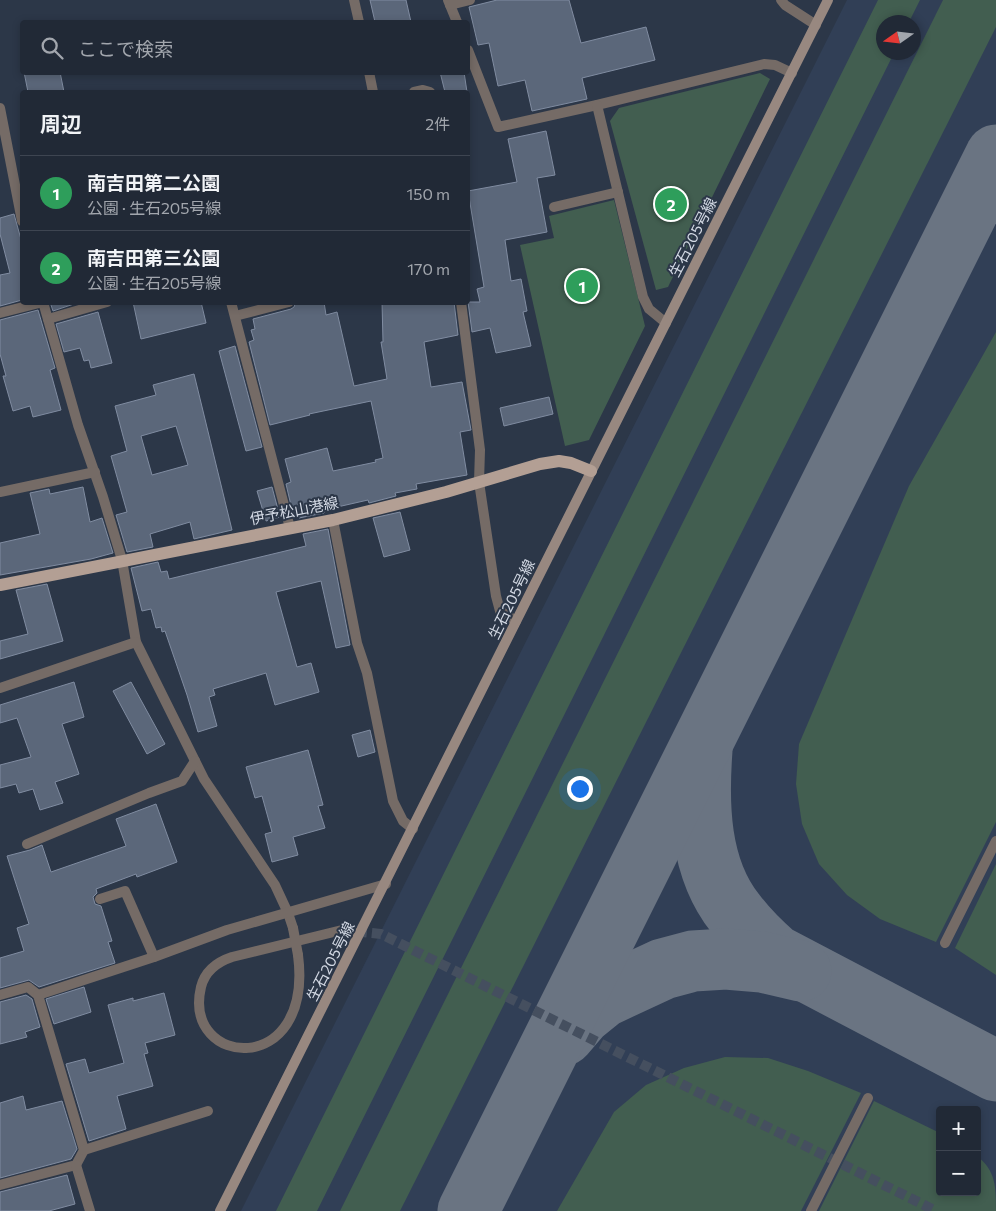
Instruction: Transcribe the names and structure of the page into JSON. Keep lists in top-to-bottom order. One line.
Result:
{"streets":{"main road":["伊予松山港線"],"street":["生石205号線"]},"crossings":[["生石205号線","伊予松山港線"]],"north":"left","page":{"search":"ここで検索","heading":["周辺","2件"],"list":[{"mark":"1","name":"南吉田第二公園","note":"公園 · 生石205号線","value":"150 m"},{"mark":"2","name":"南吉田第三公園","note":"公園 · 生石205号線","value":"170 m"}],"pins":["2","1"],"map_buttons":["+","−"]}}
